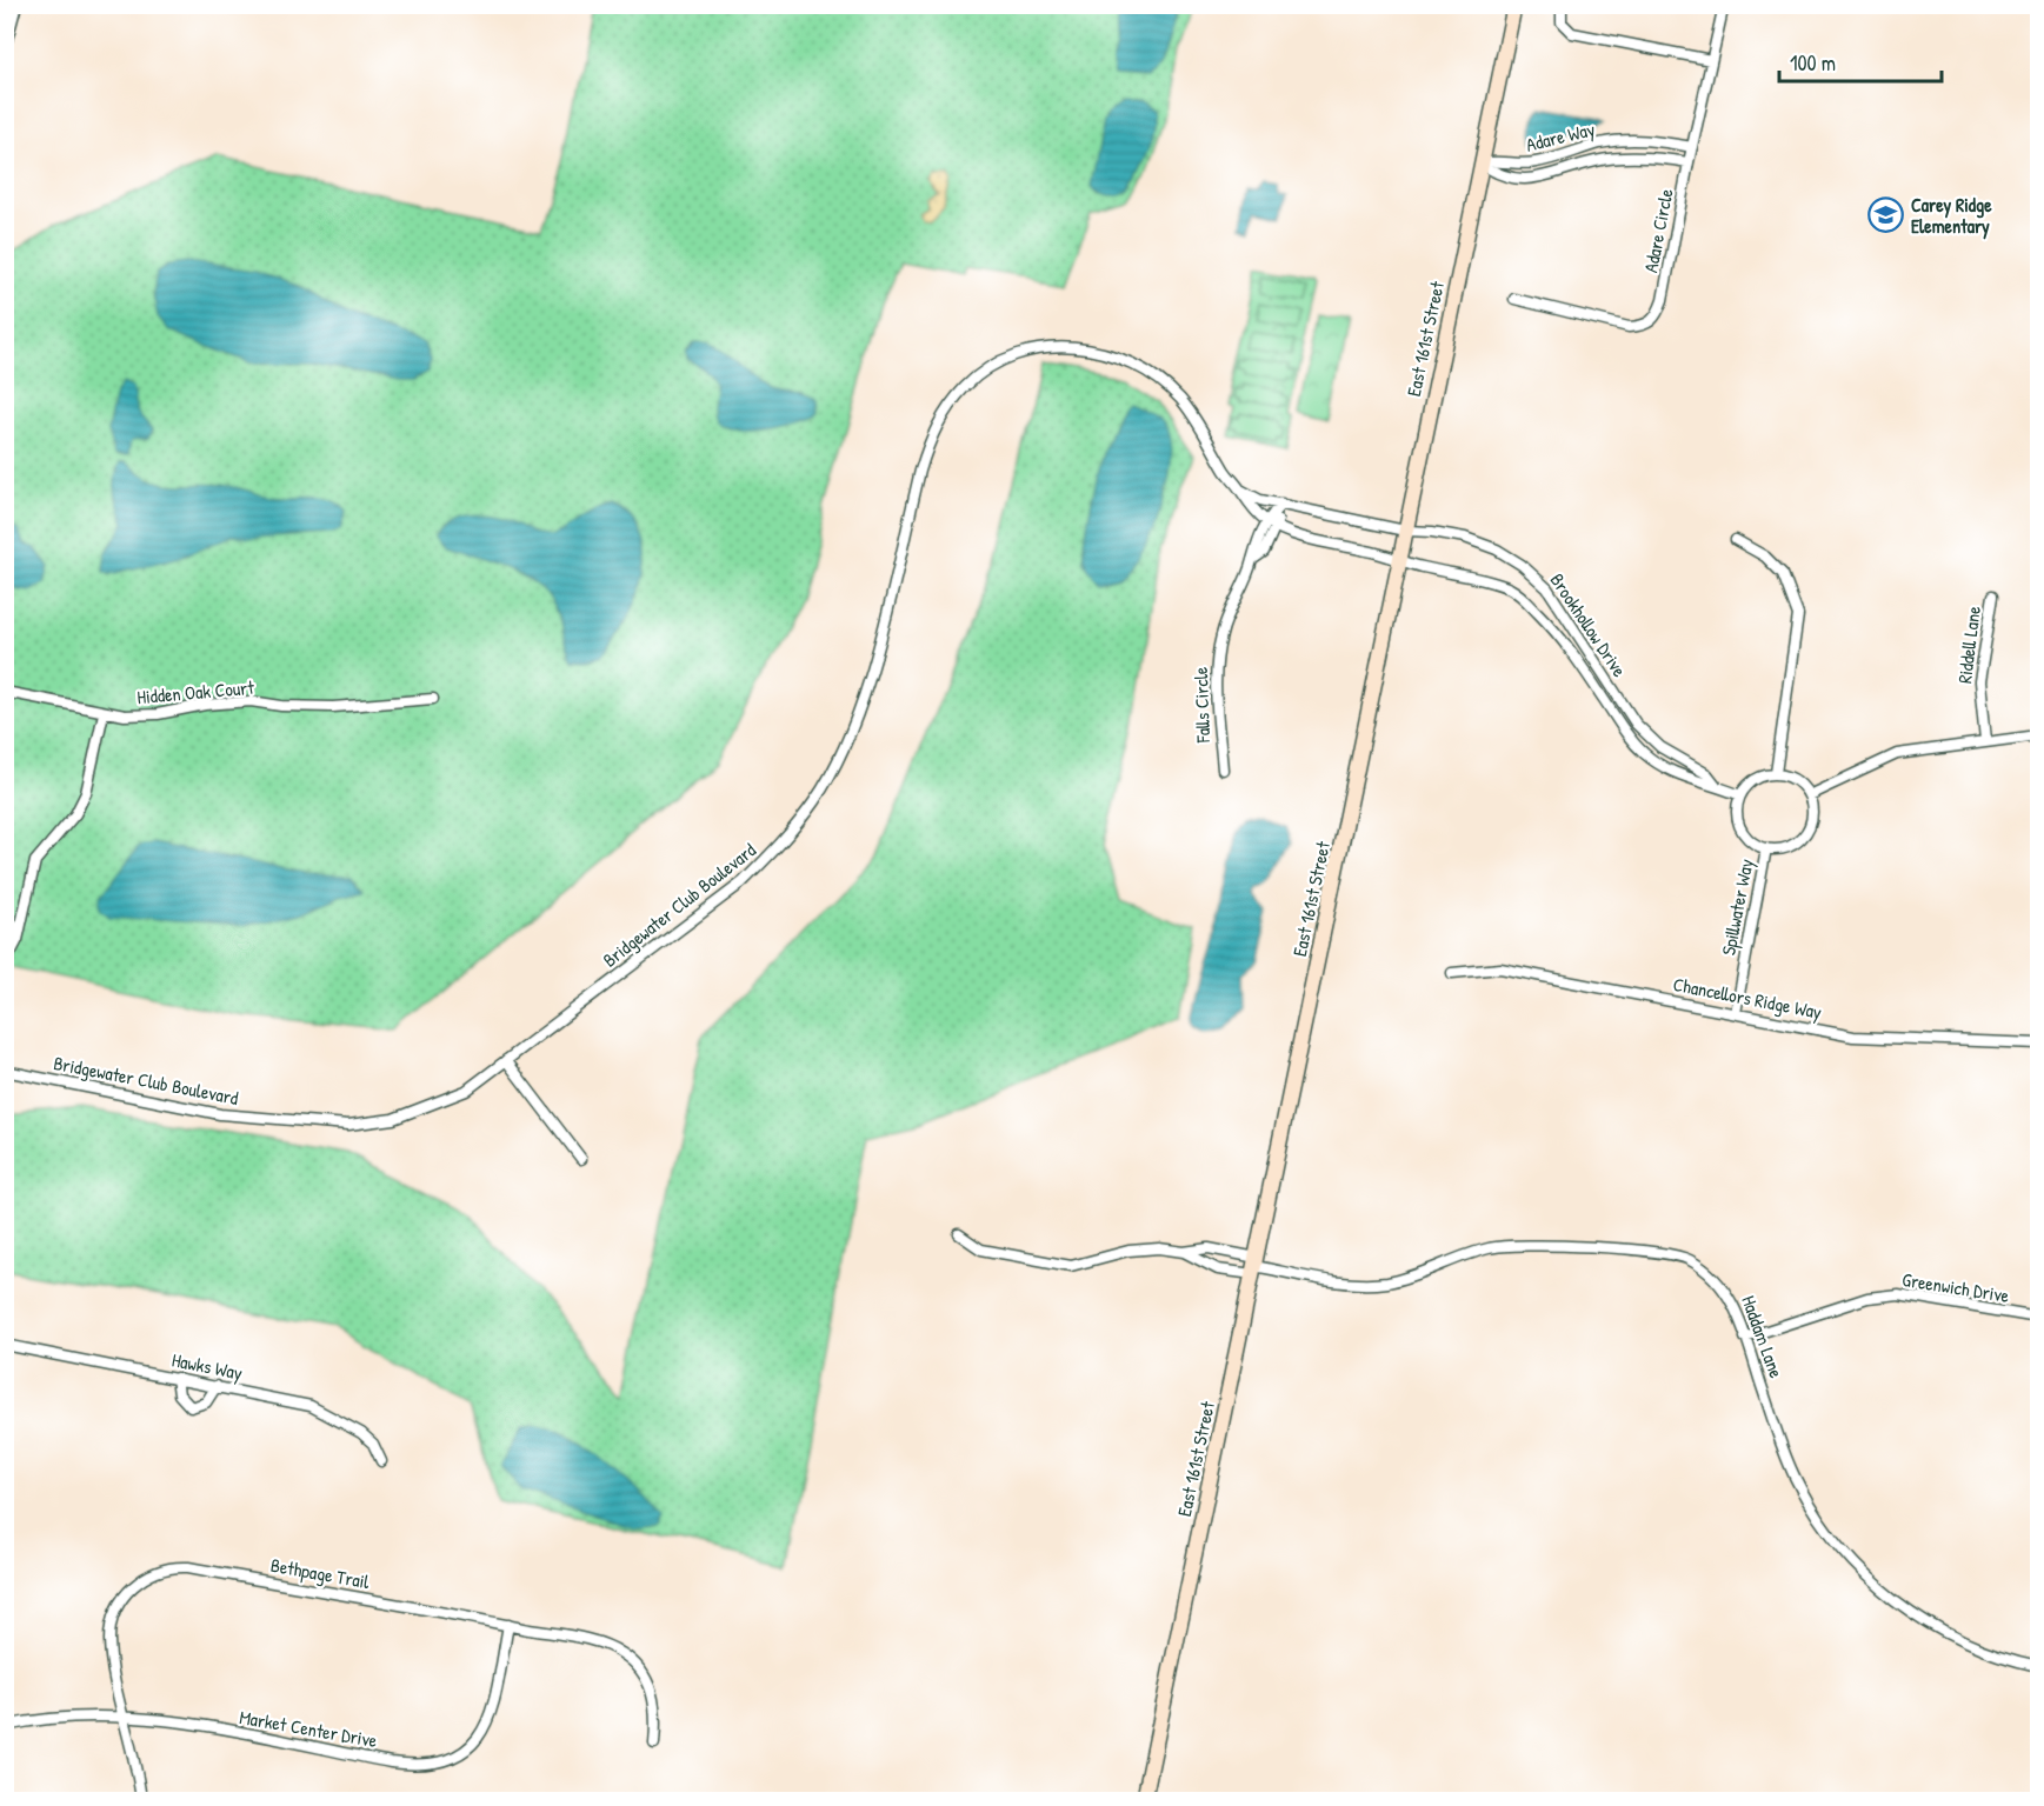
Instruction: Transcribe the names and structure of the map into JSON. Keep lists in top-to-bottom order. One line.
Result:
{"streets":{"street":["Adare Way","Adare Circle","East 161st Street","Brookhollow Drive","Riddell Lane","Hidden Oak Court","Falls Circle","Bridgewater Club Boulevard","Spillwater Way","Chancellors Ridge Way","Greenwich Drive","Haddam Lane","Hawks Way","Bethpage Trail","Market Center Drive"]},"crossings":[["Adare Way","Adare Circle"],["Adare Way","East 161st Street"],["East 161st Street","Brookhollow Drive"],["East 161st Street","Bridgewater Club Boulevard"],["East 161st Street","Haddam Lane"],["Brookhollow Drive","Bridgewater Club Boulevard"],["Brookhollow Drive","Spillwater Way"],["Falls Circle","Bridgewater Club Boulevard"],["Spillwater Way","Chancellors Ridge Way"],["Greenwich Drive","Haddam Lane"],["Bethpage Trail","Market Center Drive"]],"places":{"school or university":["Carey Ridge Elementary"]},"scale_bar":"100 m"}
